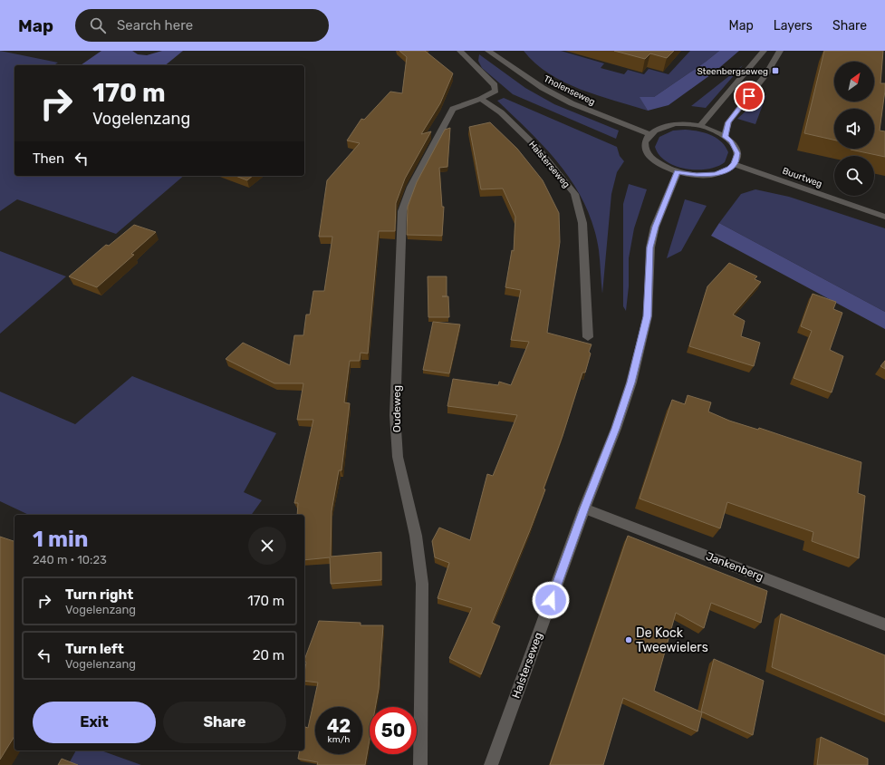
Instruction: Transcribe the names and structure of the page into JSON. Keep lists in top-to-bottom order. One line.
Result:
{"streets":{"street":["Tholenseweg","Halsterseweg","Buurtweg","Oudeweg","Jankenberg"]},"crossings":[["Halsterseweg","Oudeweg"],["Halsterseweg","Jankenberg"]],"places":{"transit":["Steenbergseweg"],"other":["De Kock Tweewielers"]},"north":"top right","page":{"header":"Map","search":"Search here","nav":["Map","Layers","Share"],"turn":["170 m","Vogelenzang"],"then":"Then","heading":["1 min","240 m · 10:23"],"list":[{"name":"Turn right","note":"Vogelenzang","value":"170 m"},{"name":"Turn left","note":"Vogelenzang","value":"20 m"}],"buttons":["Exit","Share"],"speed":"42 km/h","limit":"50"}}
